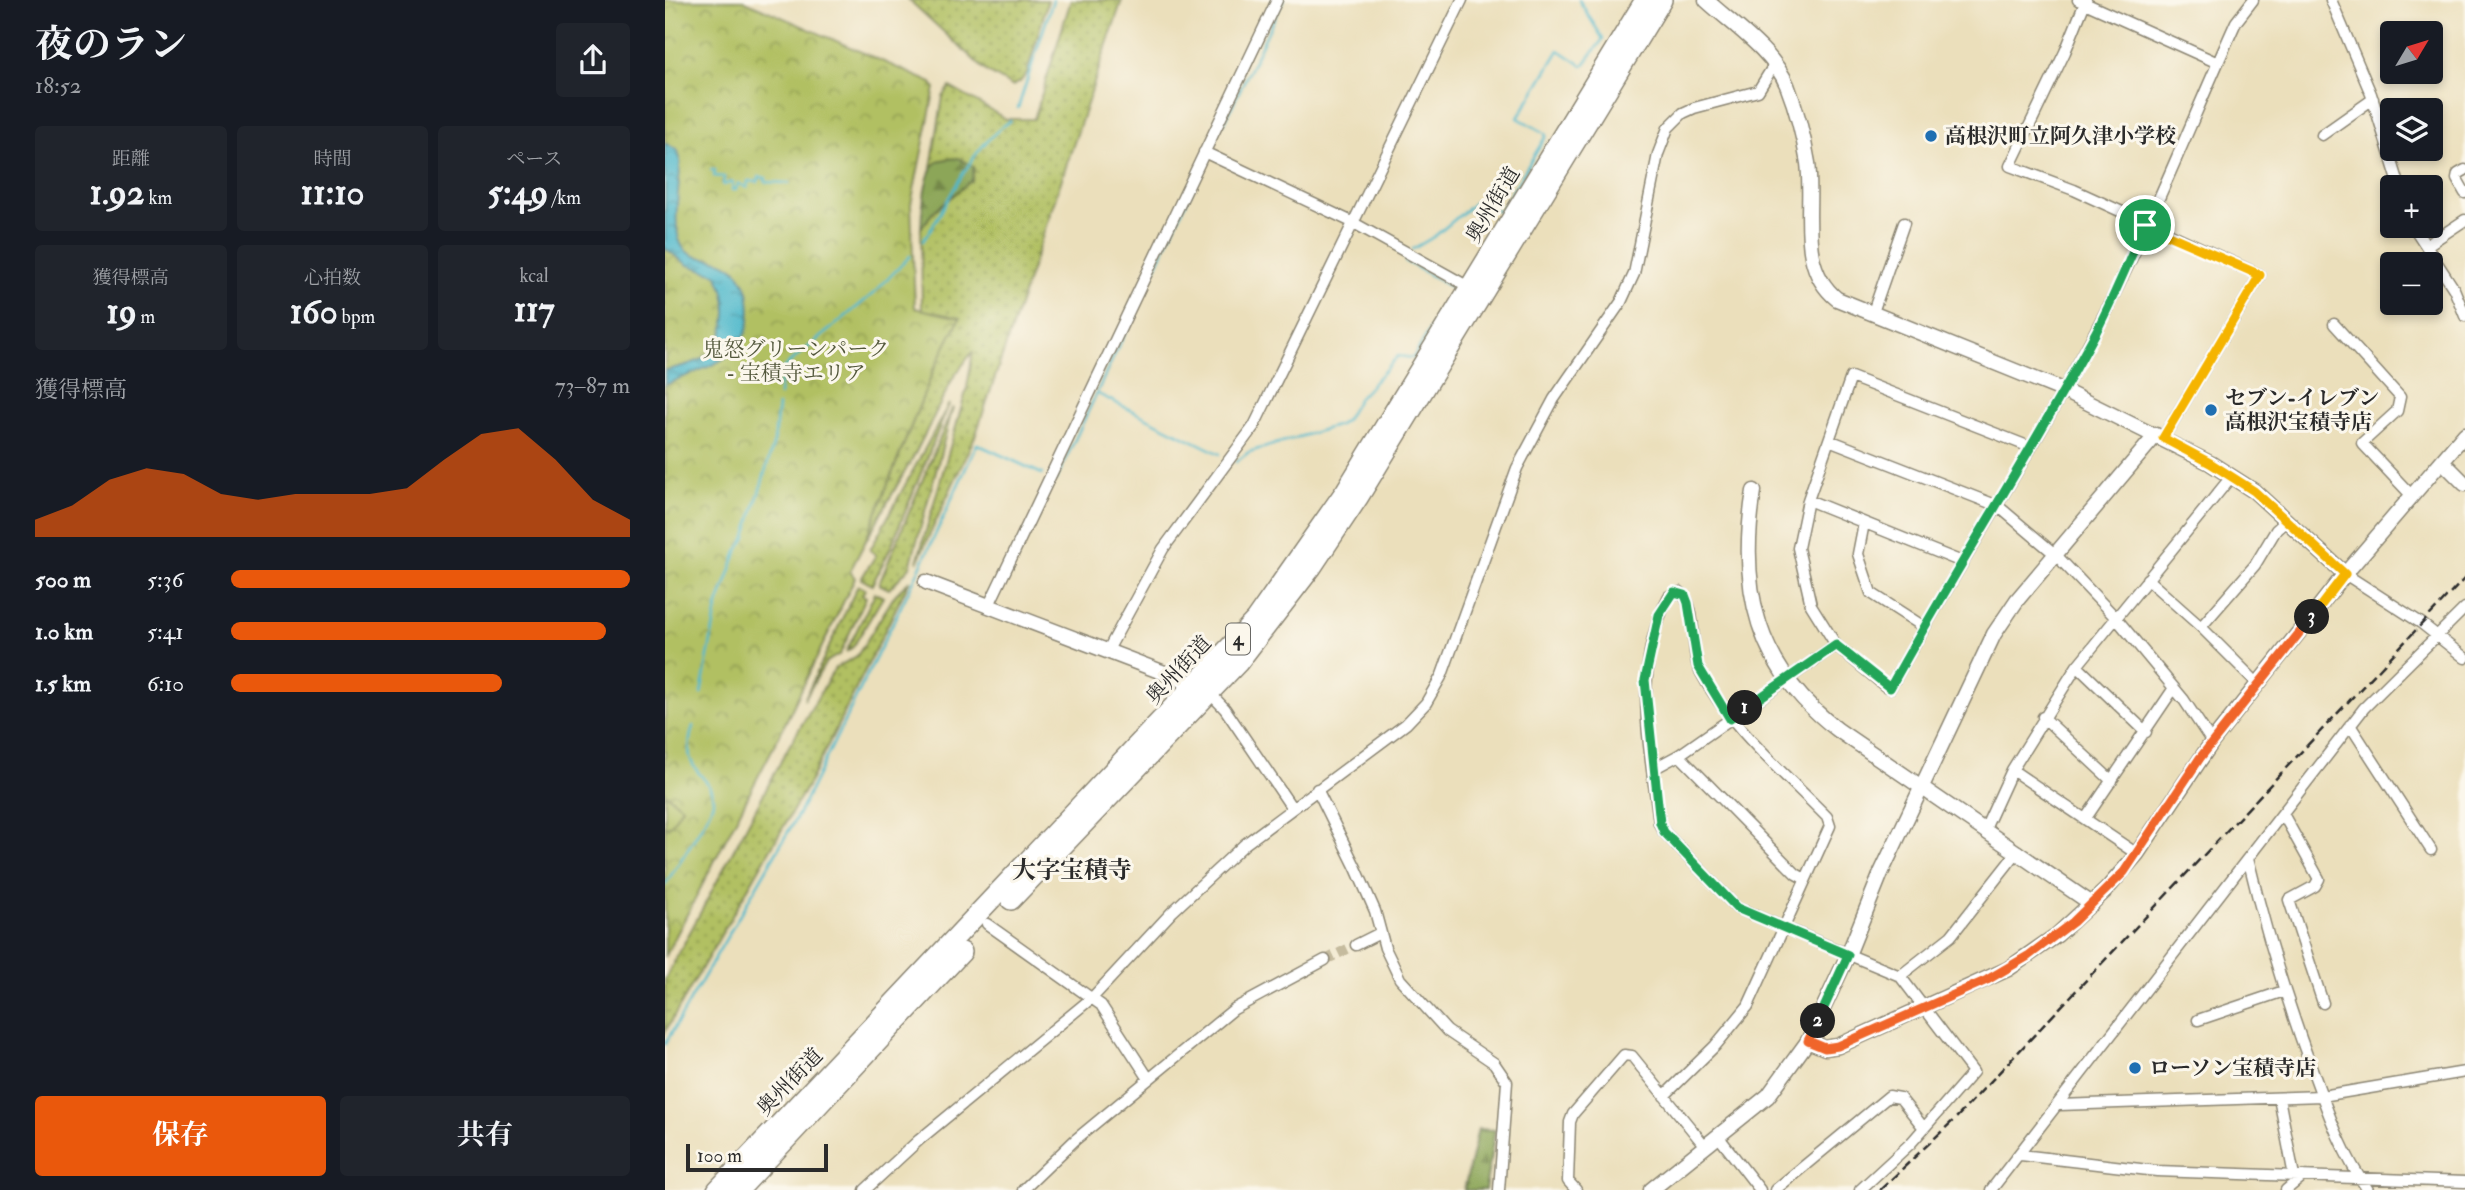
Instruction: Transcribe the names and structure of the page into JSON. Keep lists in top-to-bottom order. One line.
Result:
{"streets":{"highway":["奥州街道","4"]},"districts":["大字宝積寺"],"parks":["鬼怒グリーンパーク - 宝積寺エリア"],"places":["高根沢町立阿久津小学校","セブン-イレブン 高根沢宝積寺店","ローソン宝積寺店"],"scale_bar":"100 m","north":"top right","page":{"heading":["夜のラン","18:52"],"map_buttons":["+","−"],"stats":[["距離","1.92 km"],["時間","11:10"],["ペース","5:49 /km"],["獲得標高","19 m"],["心拍数","160 bpm"],["kcal","117"]],"chart":["獲得標高","73–87 m"],"list":[{"name":"500 m","note":"5:36"},{"name":"1.0 km","note":"5:41"},{"name":"1.5 km","note":"6:10"}],"pins":["3","1","2"],"buttons":["保存","共有"],"scale":"100 m"}}
